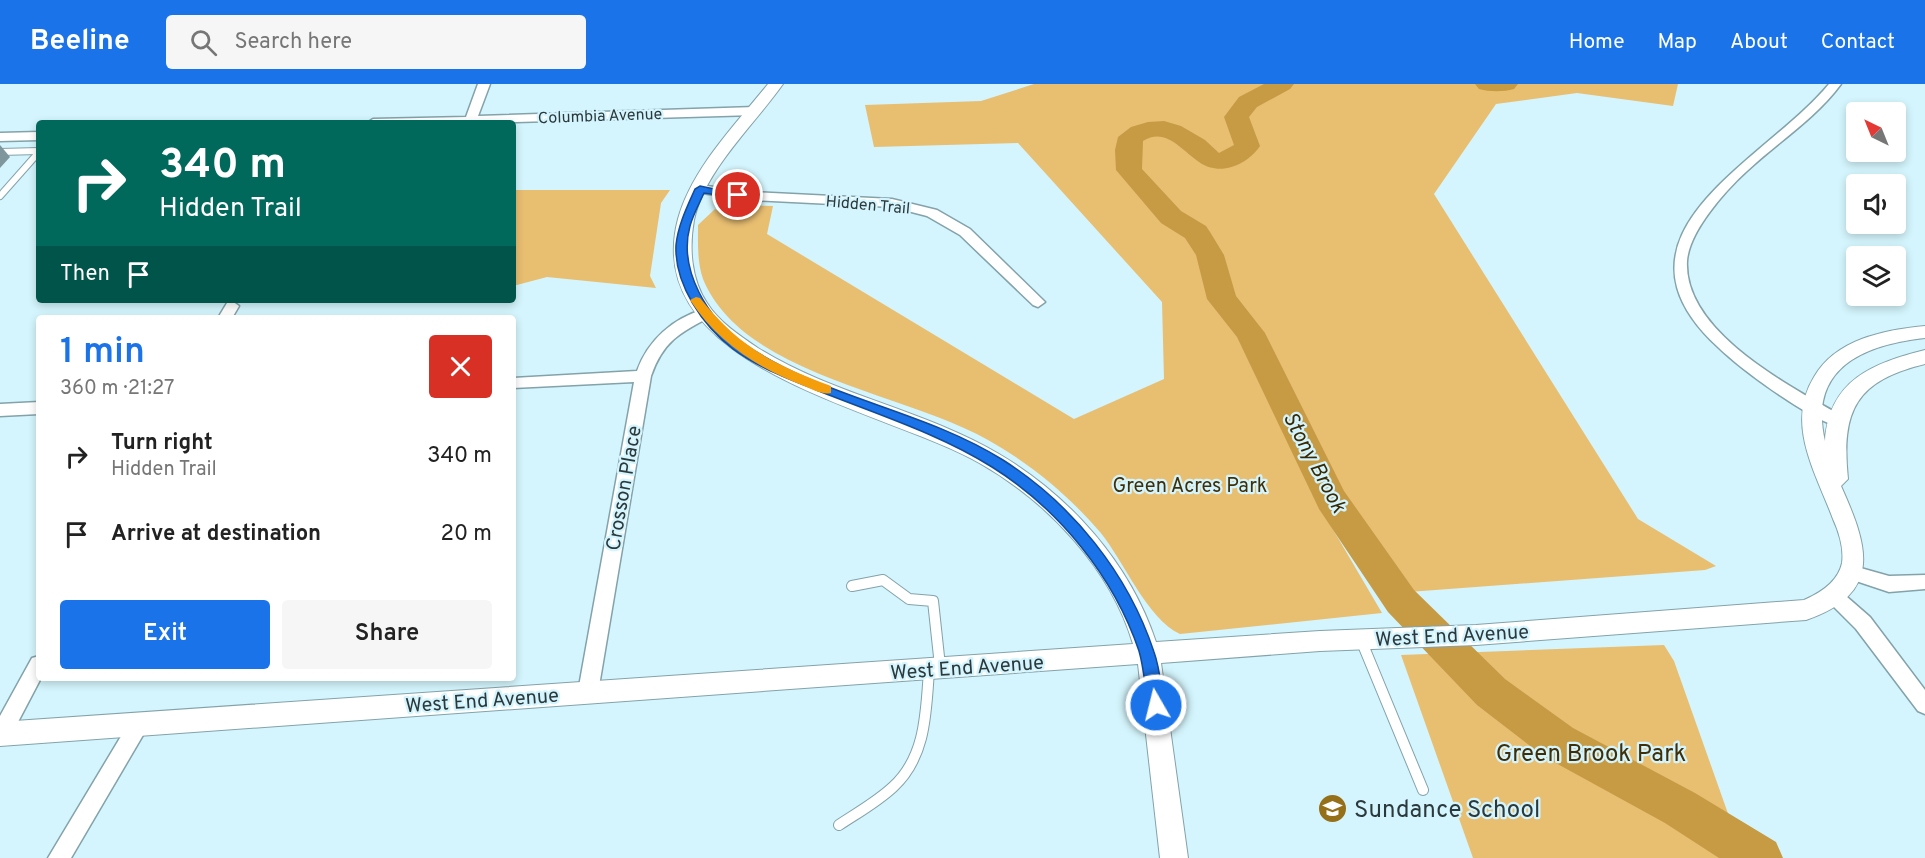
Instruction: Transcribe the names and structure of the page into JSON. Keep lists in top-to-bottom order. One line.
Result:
{"streets":{"street":["Columbia Avenue","Hidden Trail","Crosson Place","West End Avenue"]},"crossings":[["Crosson Place","West End Avenue"]],"water":["Stony Brook"],"parks":["Green Acres Park","Green Brook Park"],"places":{"school or university":["Sundance School"]},"north":"top left","page":{"header":"Beeline","search":"Search here","nav":["Home","Map","About","Contact"],"turn":["340 m","Hidden Trail"],"then":"Then","heading":["1 min","360 m · 21:27"],"list":[{"name":"Turn right","note":"Hidden Trail","value":"340 m"},{"name":"Arrive at destination","value":"20 m"}],"buttons":["Exit","Share"]}}
